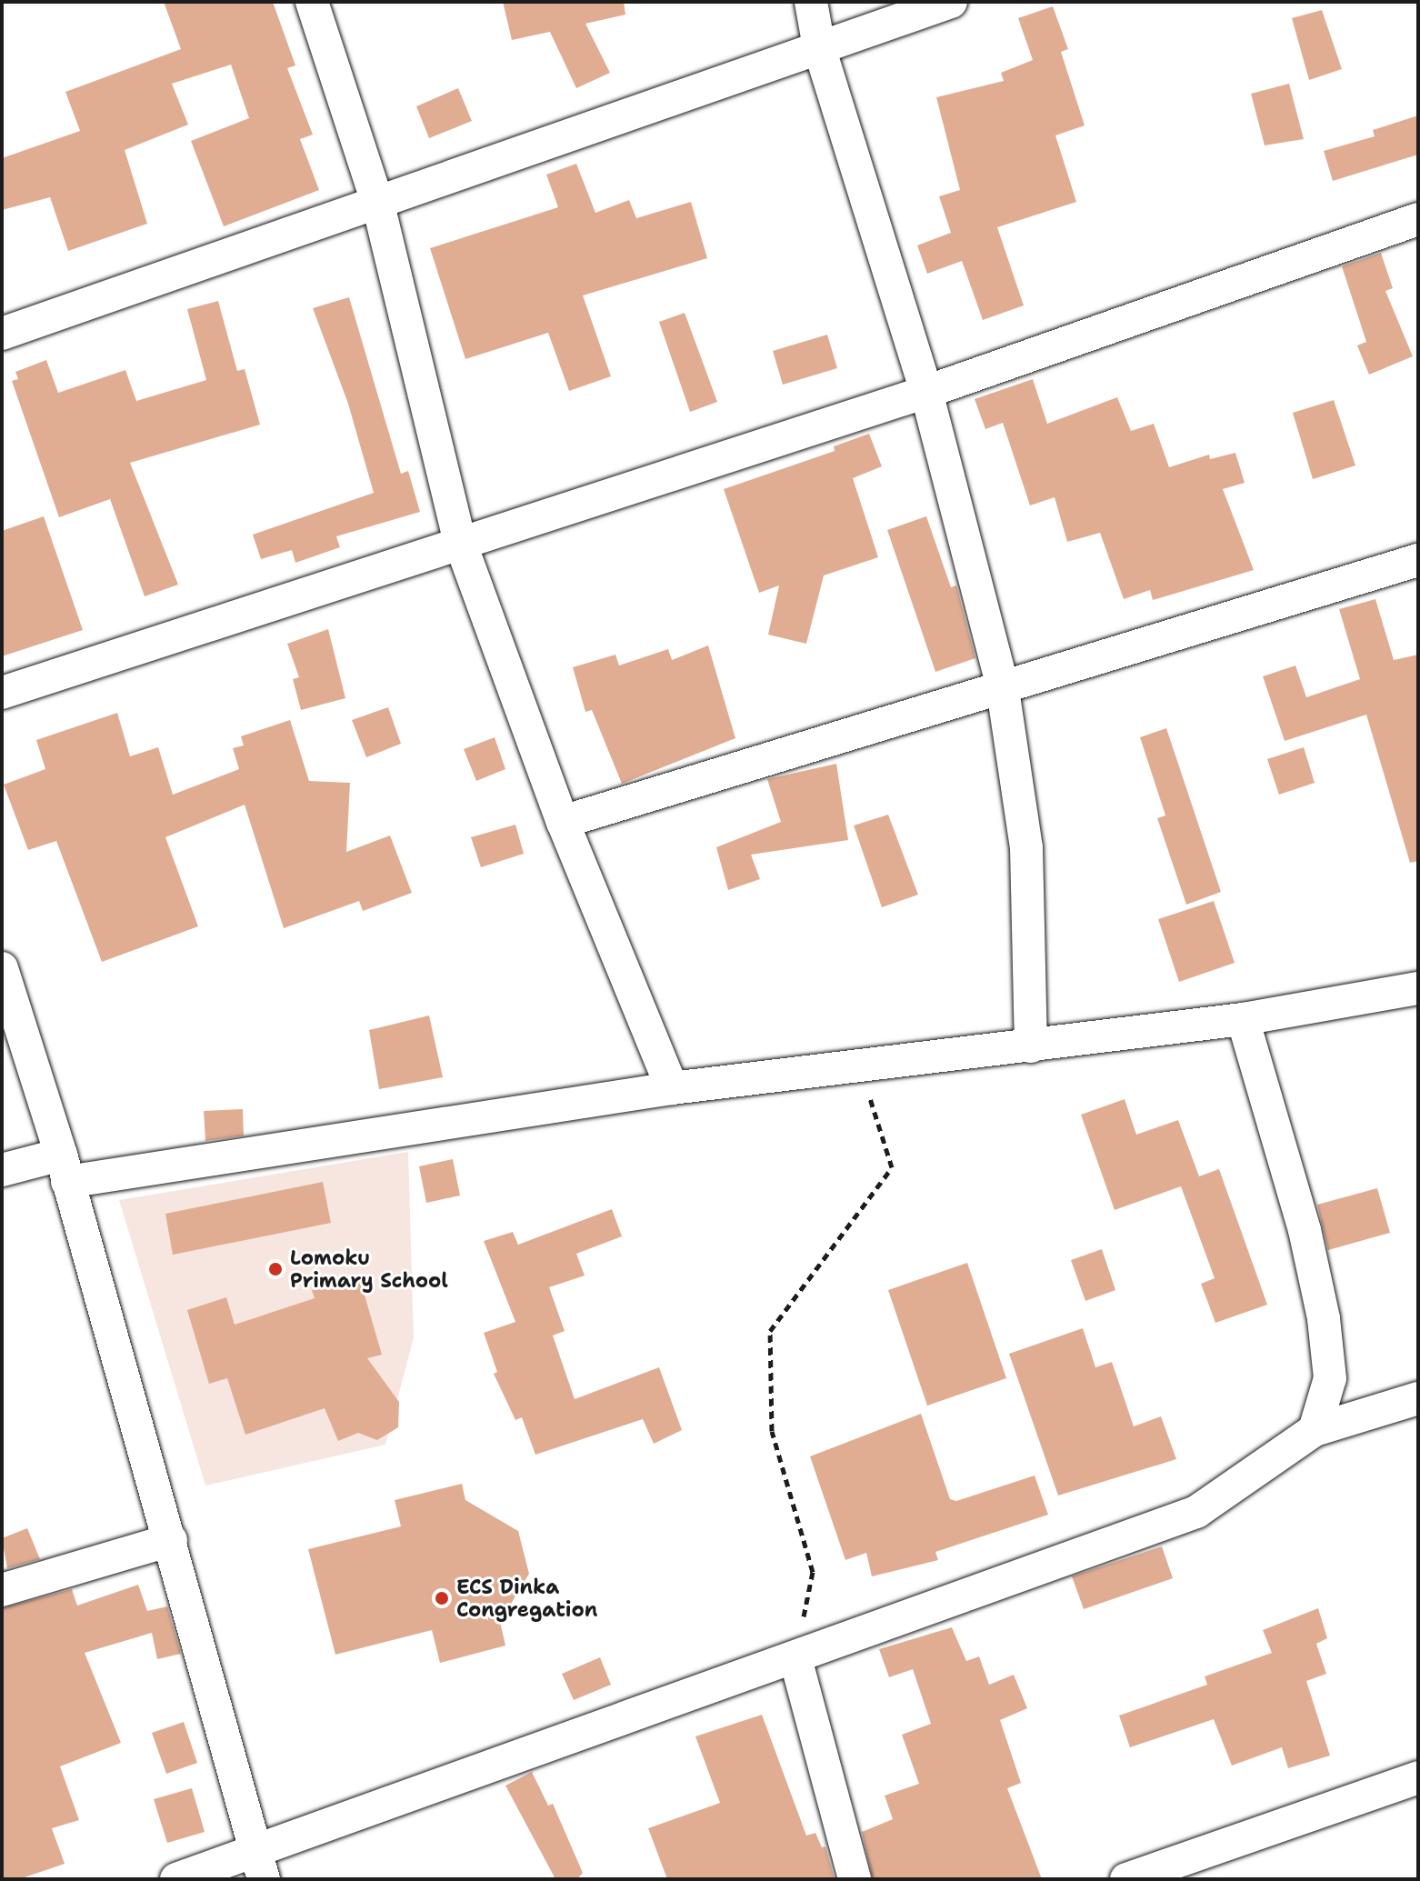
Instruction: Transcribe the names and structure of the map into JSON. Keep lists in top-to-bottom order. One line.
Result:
{"places":["Lomoku Primary School","ECS Dinka Congregation"]}
